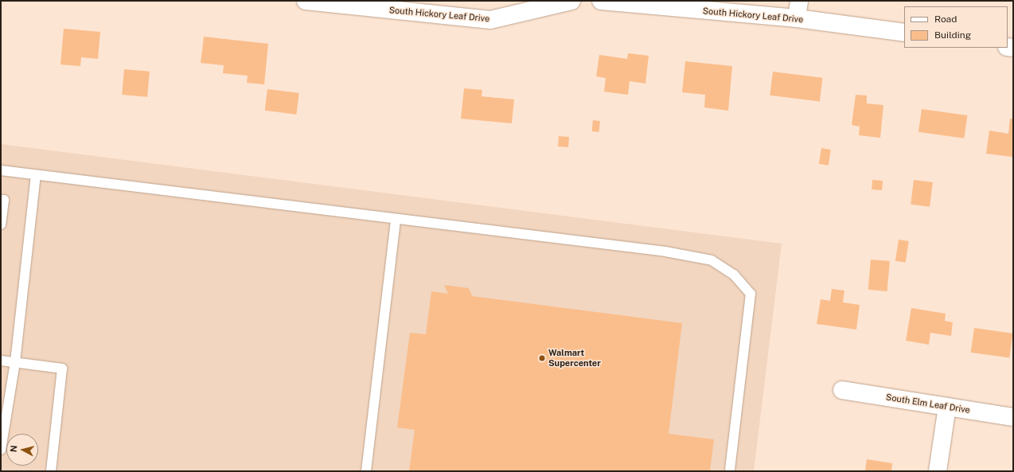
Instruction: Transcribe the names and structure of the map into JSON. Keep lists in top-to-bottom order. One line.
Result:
{"streets":{"street":["South Hickory Leaf Drive","South Elm Leaf Drive"]},"places":["Walmart Supercenter"],"legend":["Road","Building"],"north":"left"}
